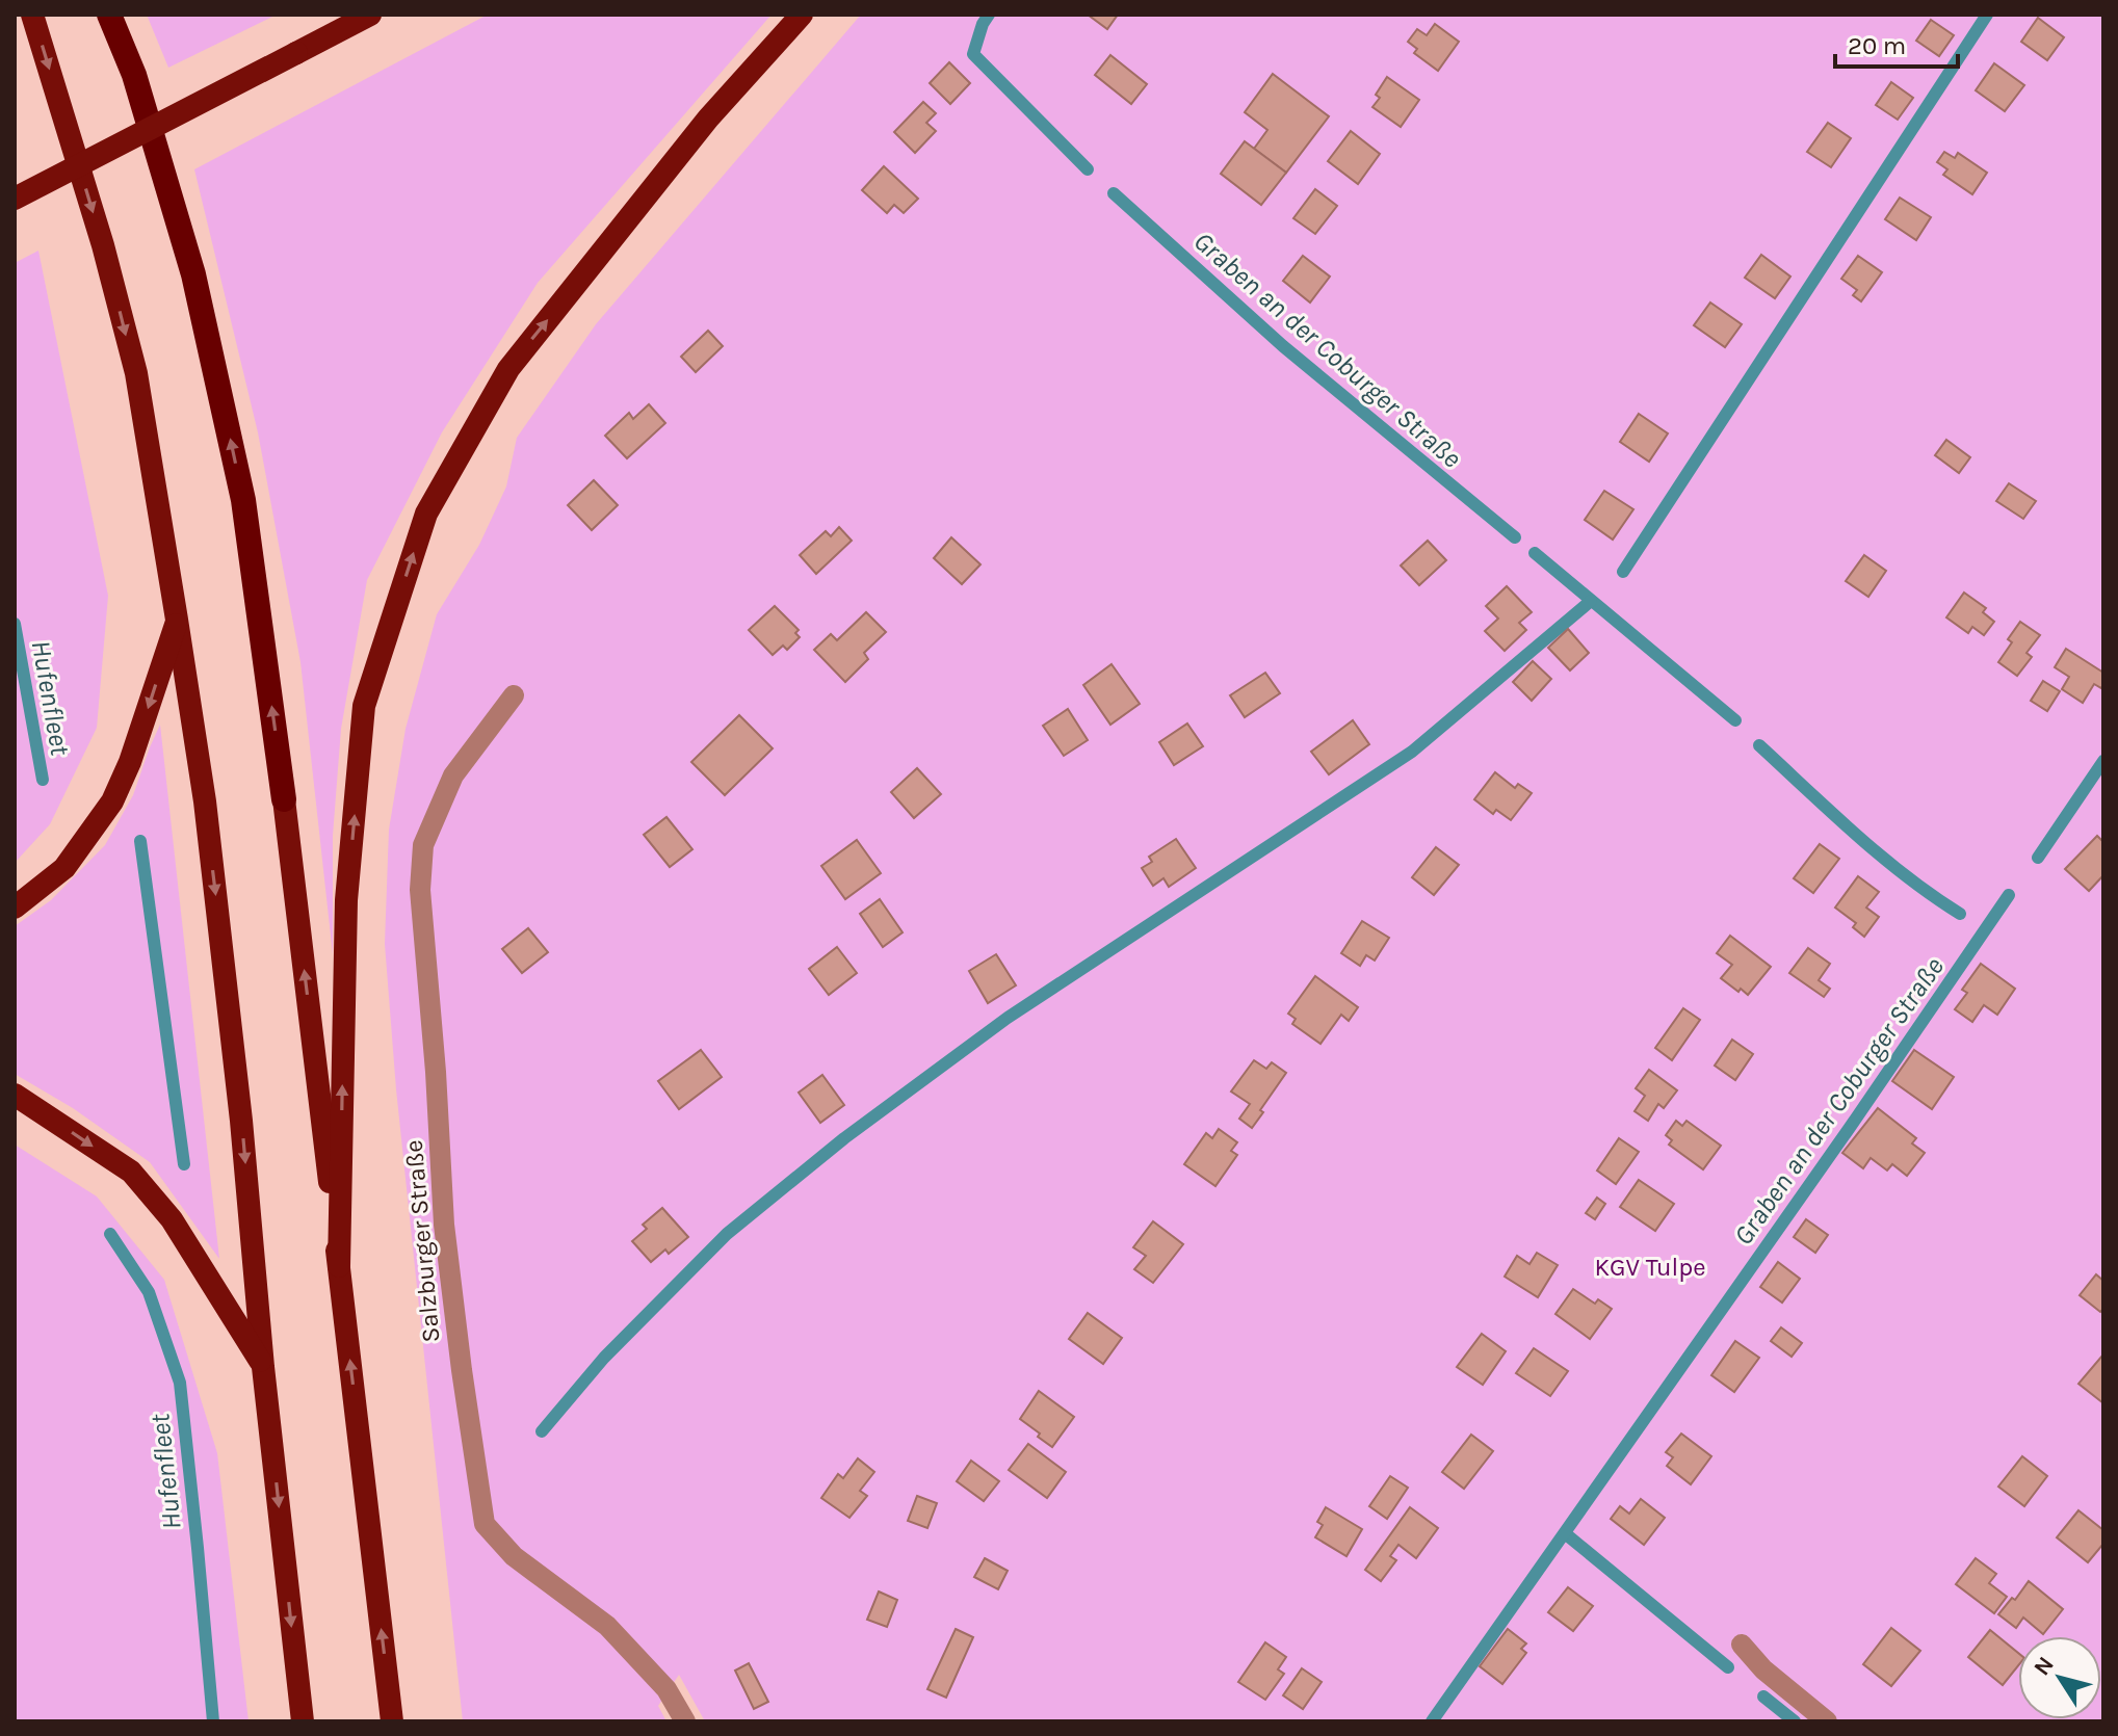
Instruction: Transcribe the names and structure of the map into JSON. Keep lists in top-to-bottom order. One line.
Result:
{"streets":{"street":["Salzburger Straße"]},"water":["Graben an der Coburger Straße","Hufenfleet"],"parks":["KGV Tulpe"],"scale_bar":"20 m","north":"top left"}
